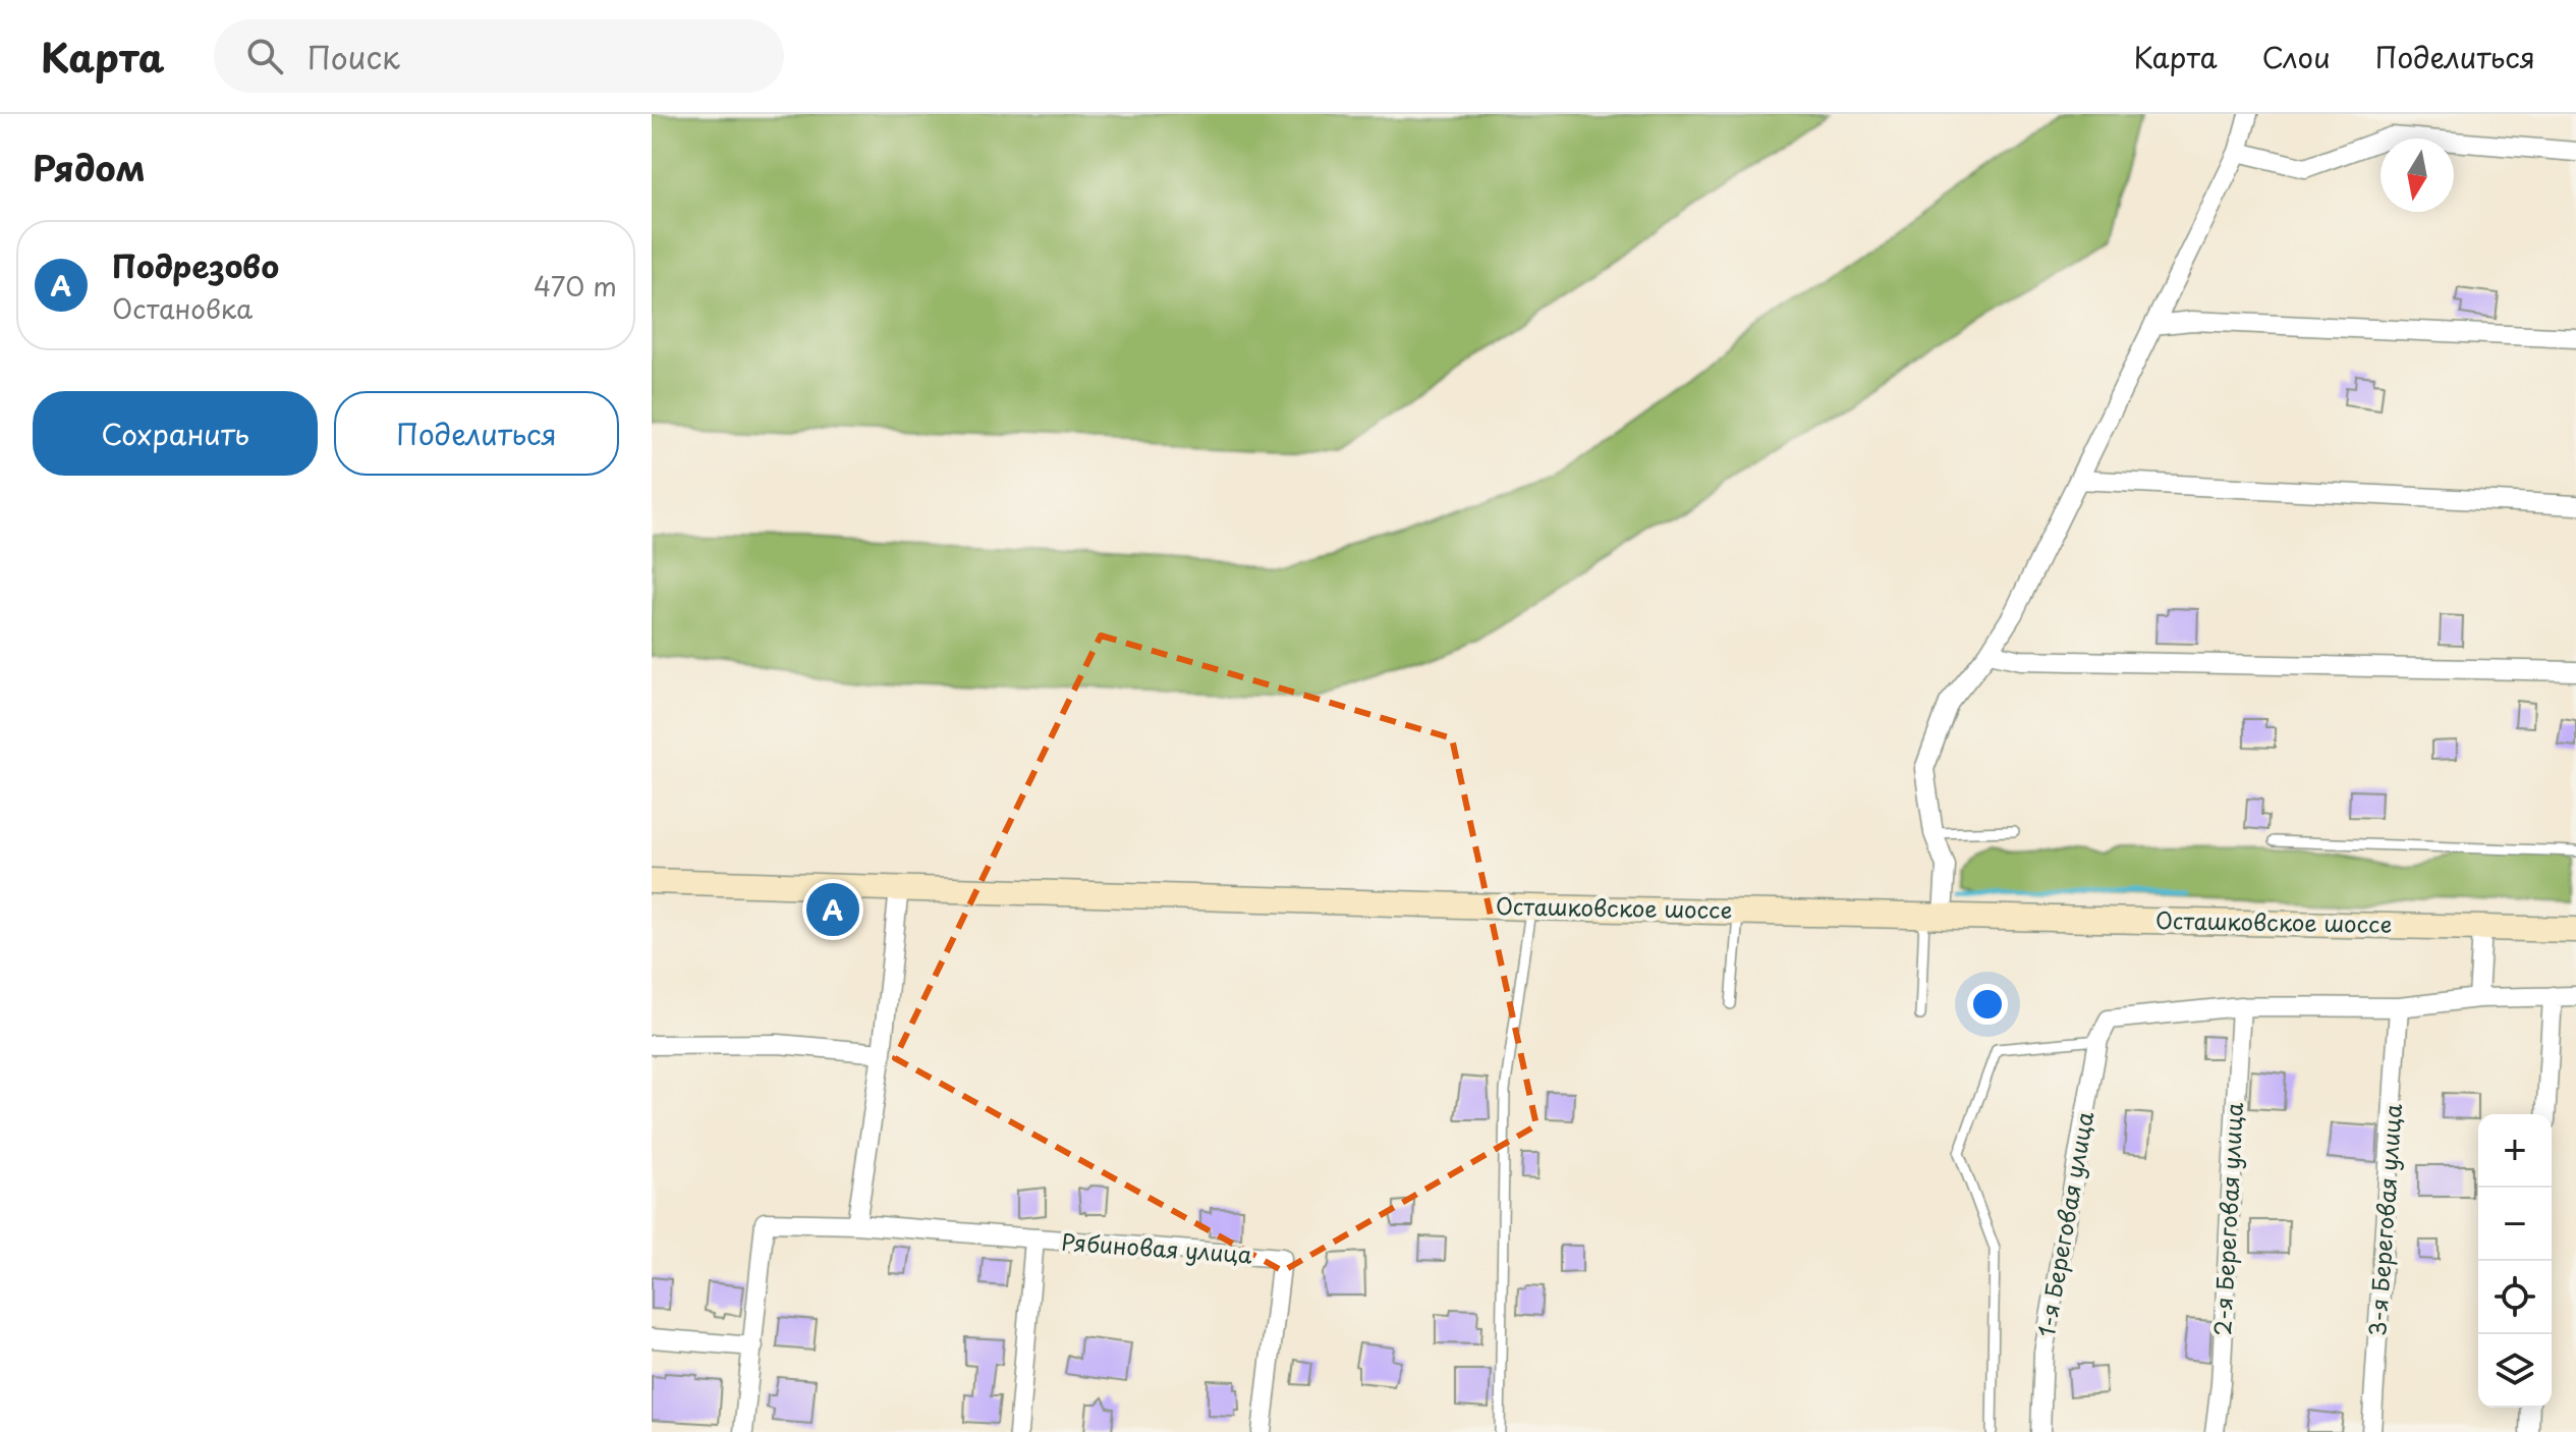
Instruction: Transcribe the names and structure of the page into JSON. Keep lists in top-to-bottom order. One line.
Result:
{"streets":{"main road":["Осташковское шоссе"],"street":["2-я Береговая улица","3-я Береговая улица","1-я Береговая улица","Рябиновая улица"]},"crossings":[["2-я Береговая улица","1-я Береговая улица"]],"north":"bottom","page":{"header":"Карта","search":"Поиск","nav":["Карта","Слои","Поделиться"],"heading":"Рядом","list":[{"mark":"A","name":"Подрезово","note":"Остановка","value":"470 m"}],"buttons":["Сохранить","Поделиться"],"pins":"A","map_buttons":["+","−"]}}
